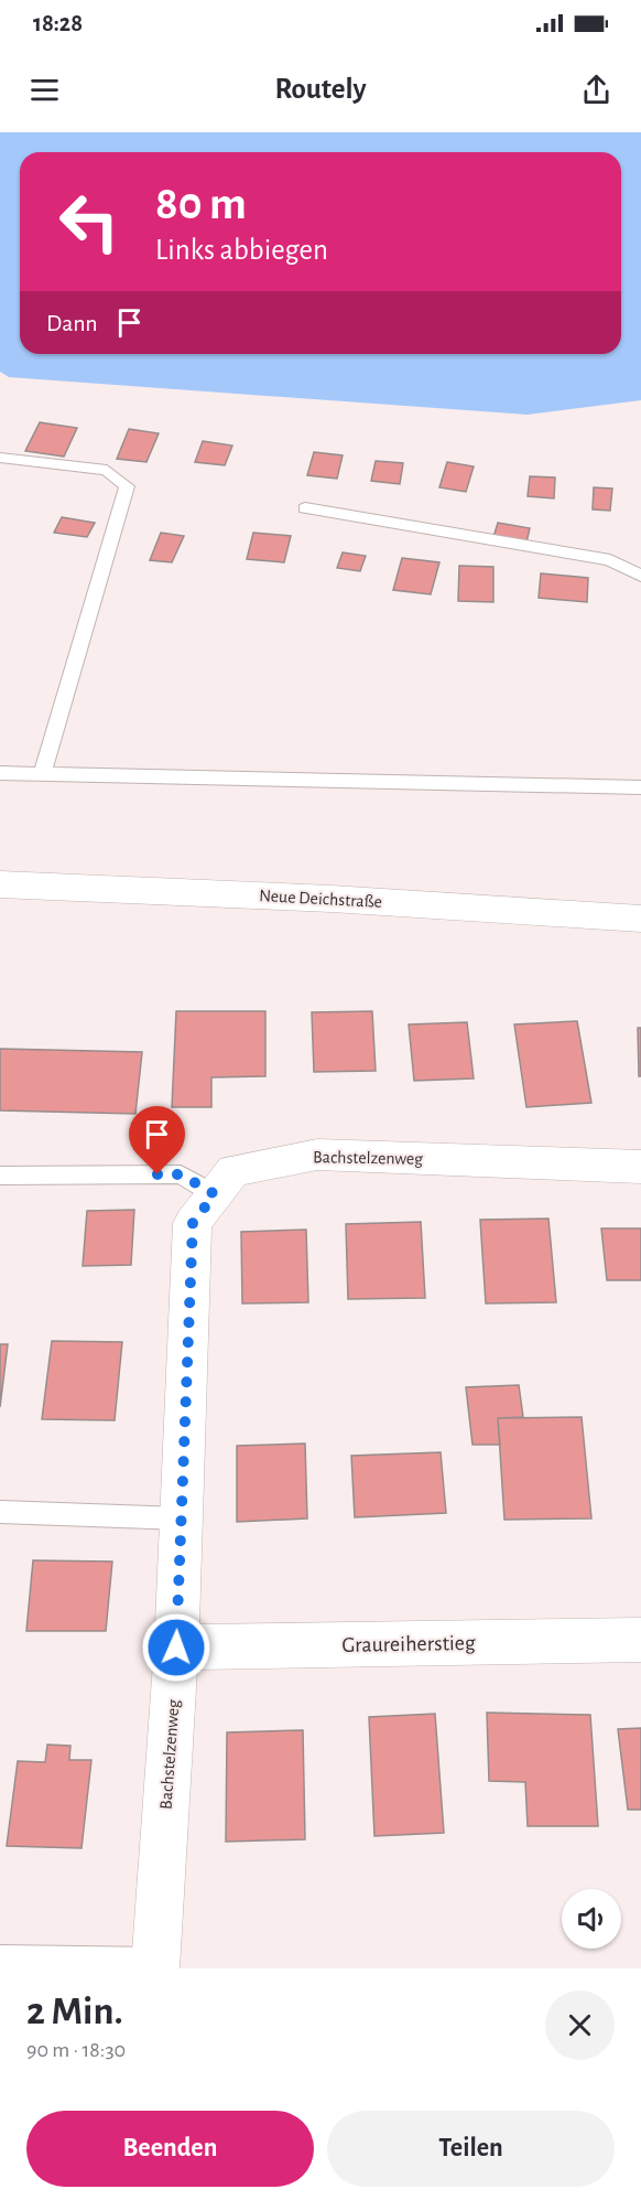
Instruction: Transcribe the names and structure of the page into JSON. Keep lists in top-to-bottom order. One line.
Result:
{"streets":{"street":["Neue Deichstraße","Bachstelzenweg","Graureiherstieg"]},"crossings":[["Bachstelzenweg","Graureiherstieg"]],"page":{"status":"18:28","header":"Routely","turn":["80 m","Links abbiegen"],"then":"Dann","heading":["2 Min.","90 m · 18:30"],"buttons":["Beenden","Teilen"]}}
